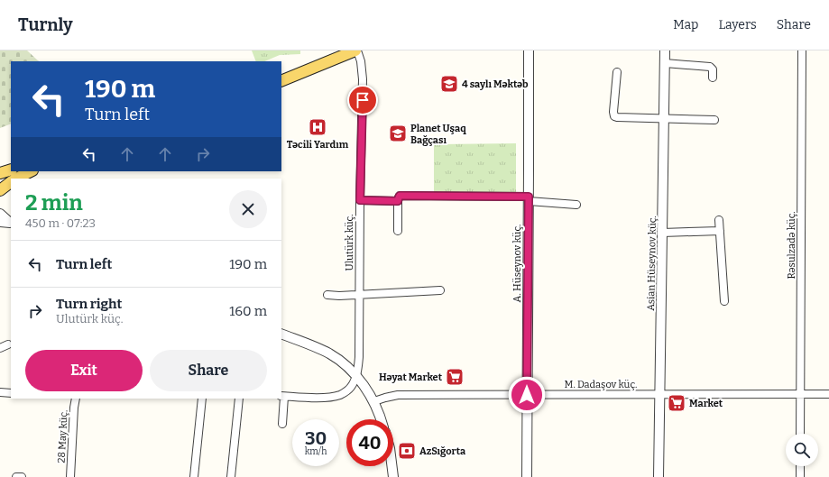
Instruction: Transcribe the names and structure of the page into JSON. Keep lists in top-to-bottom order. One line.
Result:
{"streets":{"street":["Ulutürk küç.","Rəsulzadə küç.","A. Hüseynov küç.","Asian Hüseynov küç.","M. Dadaşov küç.","28 May küç."]},"crossings":[["Rəsulzadə küç.","M. Dadaşov küç."],["A. Hüseynov küç.","M. Dadaşov küç."],["Asian Hüseynov küç.","M. Dadaşov küç."]],"places":{"school or university":["4 saylı Məktəb","Planet Uşaq Bağçası"],"hospital":["Təcili Yardım"],"supermarket":["Həyat Market","Market"],"bank":["AzSığorta"]},"page":{"header":"Turnly","nav":["Map","Layers","Share"],"turn":["190 m","Turn left"],"heading":["2 min","450 m · 07:23"],"list":[{"name":"Turn left","value":"190 m"},{"name":"Turn right","note":"Ulutürk küç.","value":"160 m"}],"buttons":["Exit","Share"],"speed":"30 km/h","limit":"40"}}
